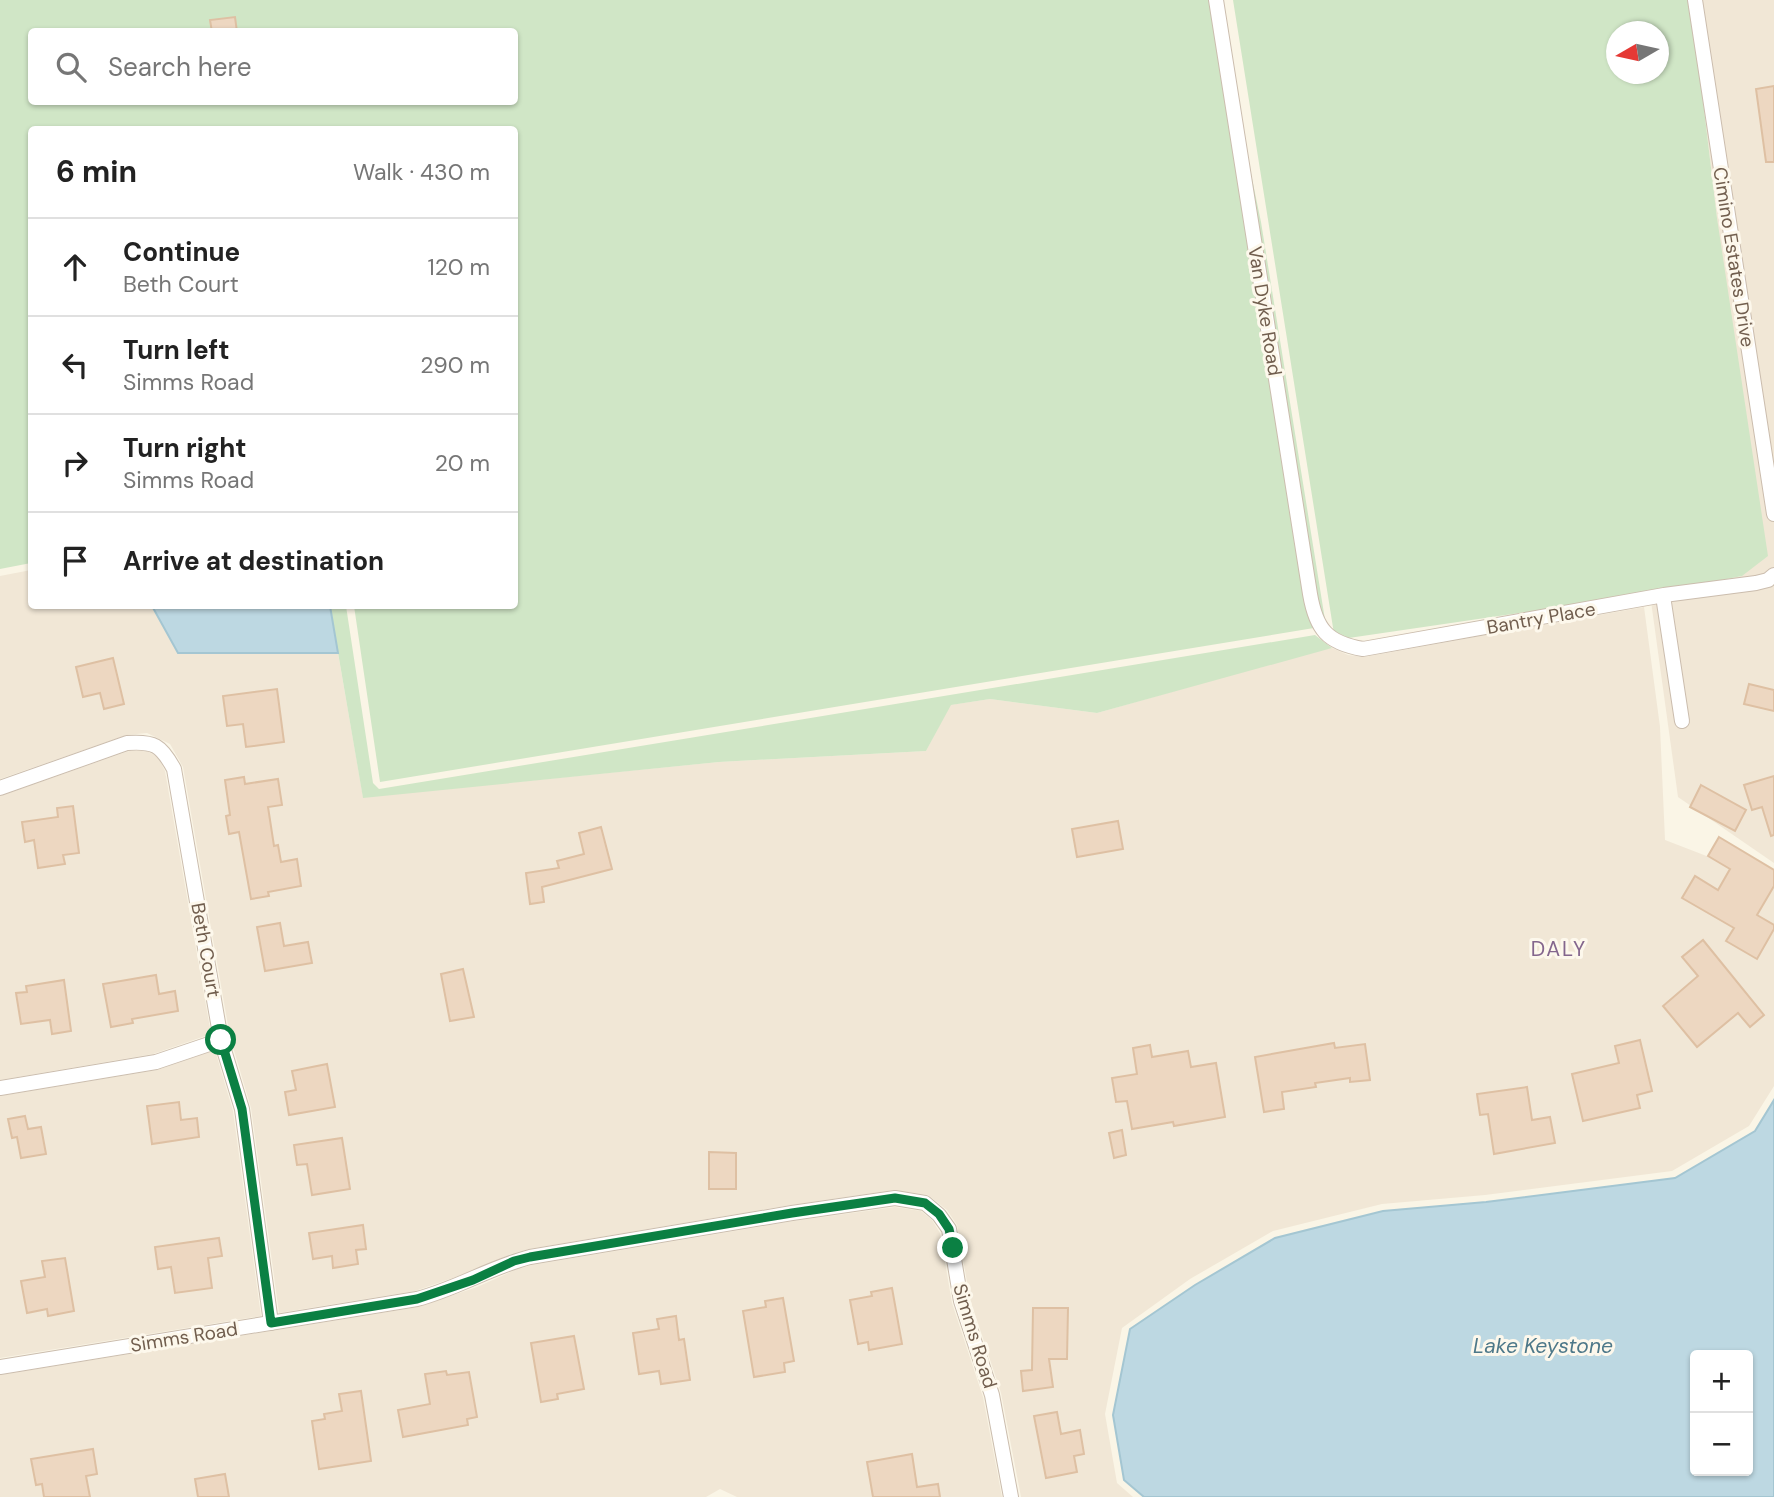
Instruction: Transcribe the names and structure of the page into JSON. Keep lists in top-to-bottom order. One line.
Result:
{"streets":{"street":["Cimino Estates Drive","Van Dyke Road","Bantry Place","Beth Court","Simms Road"]},"crossings":[["Van Dyke Road","Bantry Place"],["Beth Court","Simms Road"]],"districts":["DALY"],"water":["Lake Keystone"],"north":"left","page":{"search":"Search here","heading":["6 min","Walk · 430 m"],"list":[["Continue","Beth Court","120 m"],["Turn left","Simms Road","290 m"],["Turn right","Simms Road","20 m"],"Arrive at destination"],"map_buttons":["+","−"]}}
